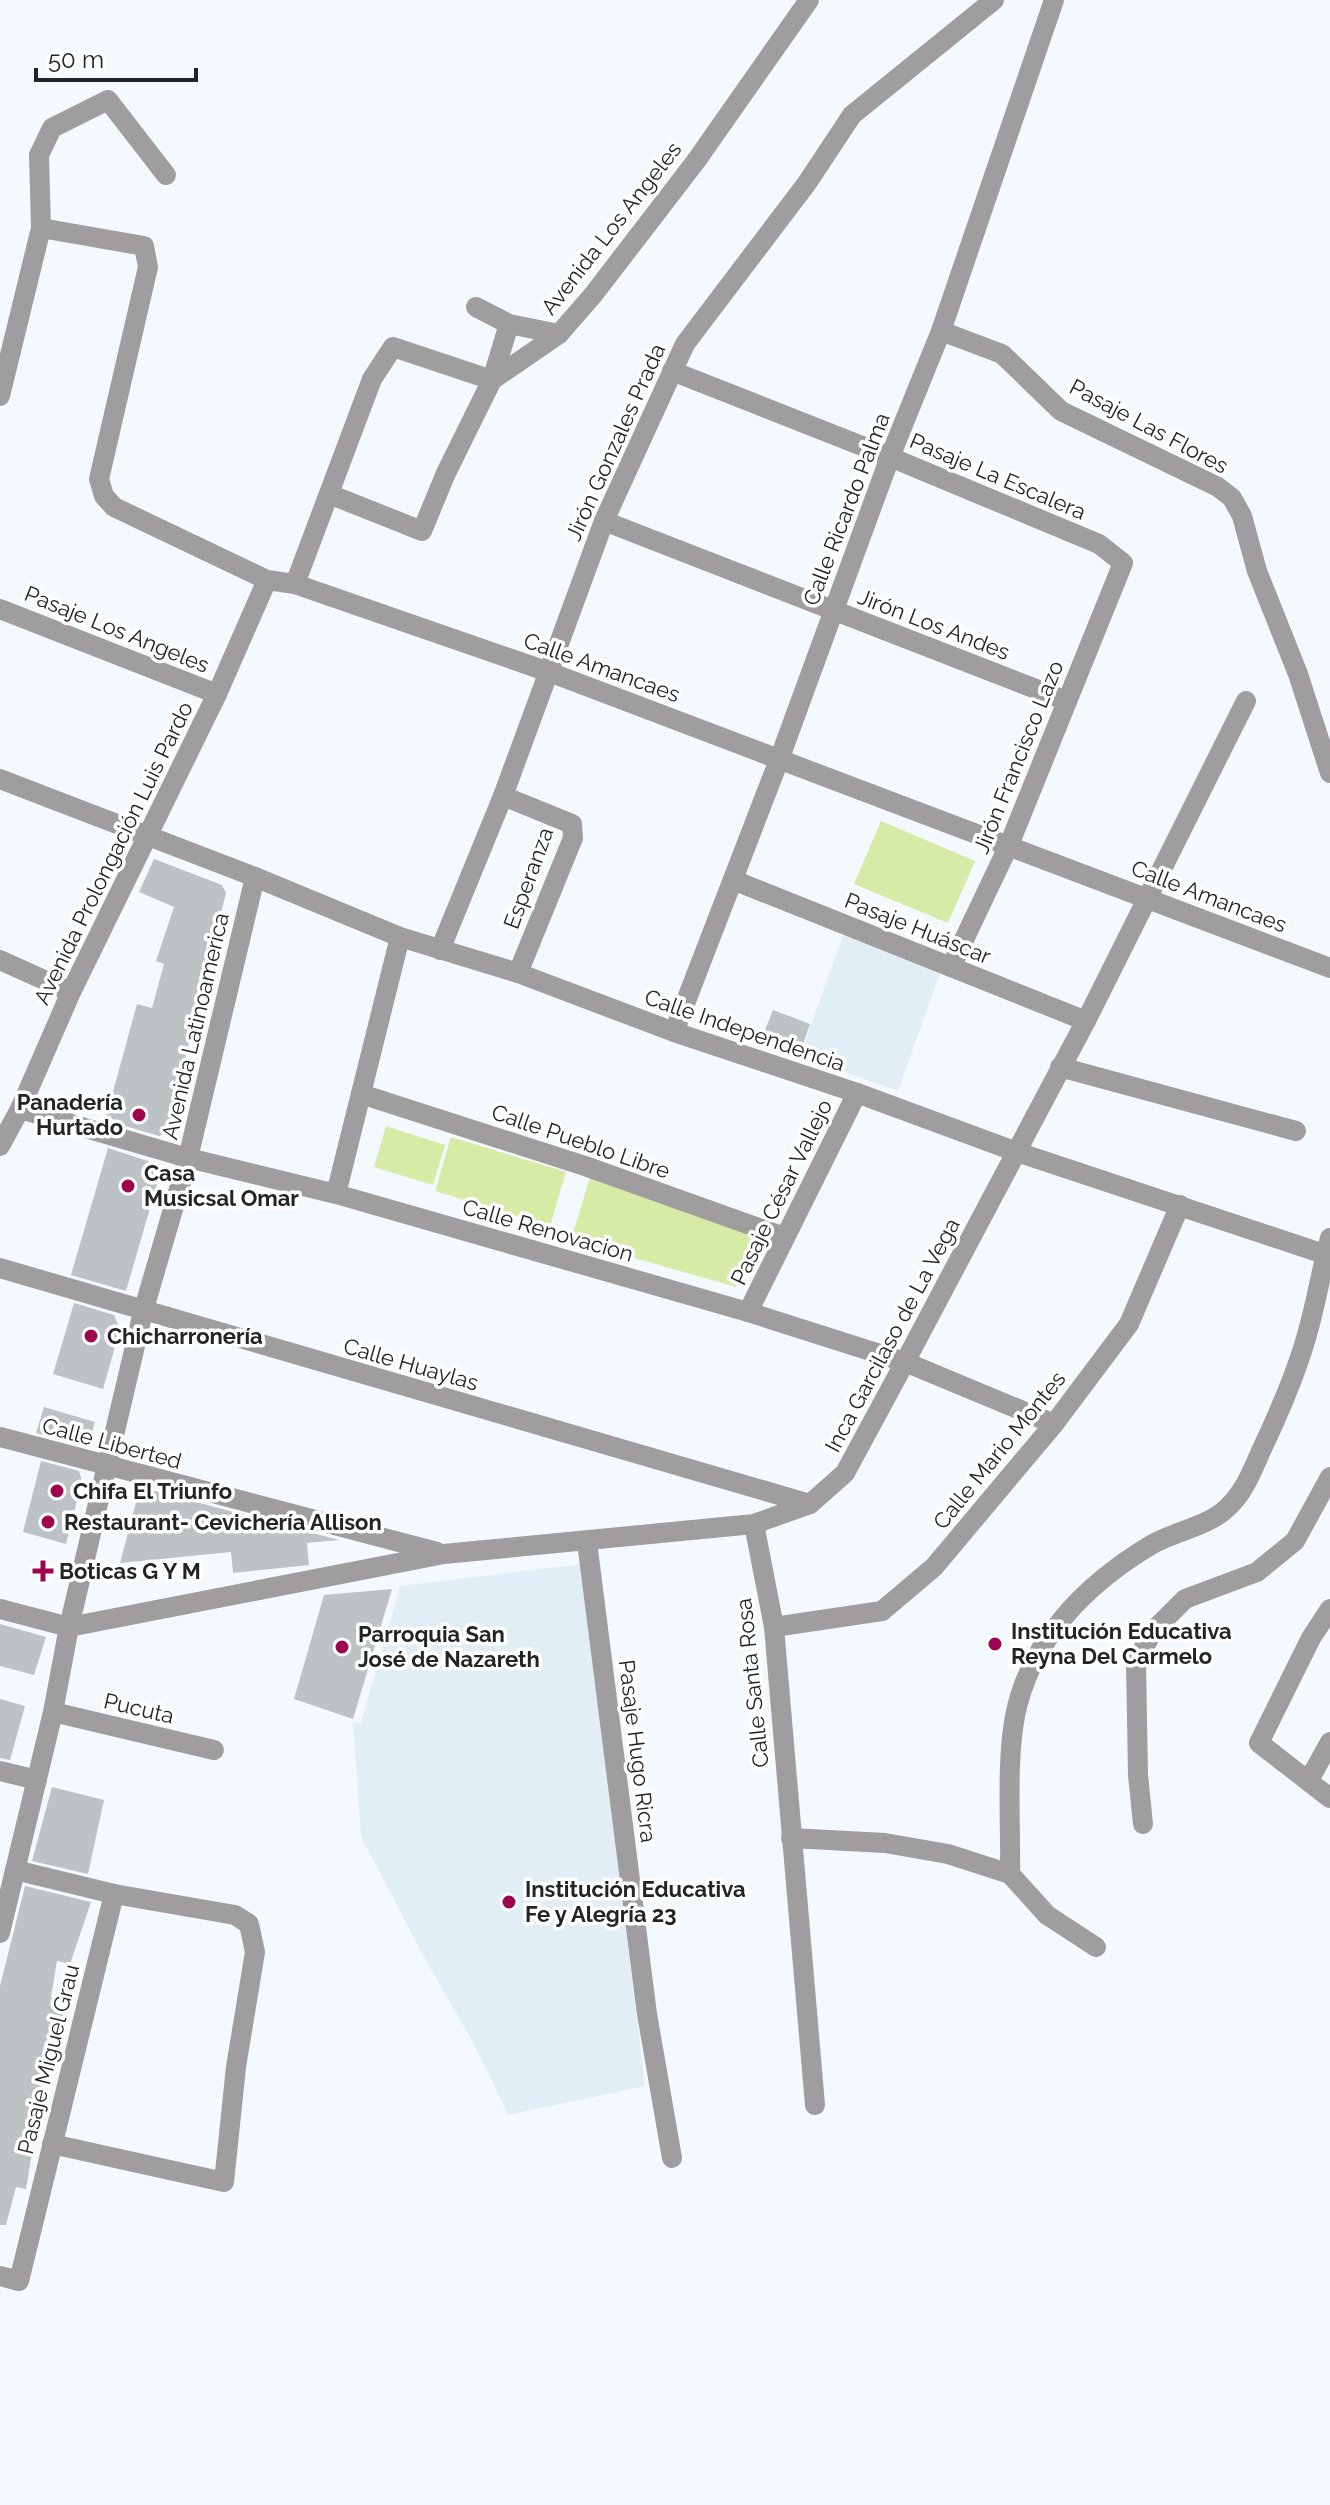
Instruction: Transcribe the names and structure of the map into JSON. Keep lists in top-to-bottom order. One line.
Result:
{"streets":{"street":["Avenida Los Angeles","Pasaje Las Flores","Jirón Gonzales Prada","Pasaje La Escalera","Calle Ricardo Palma","Jirón Los Andes","Pasaje Los Angeles","Calle Amancaes","Jirón Francisco Lazo","Avenida Prolongación Luis Pardo","Esperanza","Pasaje Huáscar","Avenida Latinoamerica","Calle Independencia","Calle Pueblo Libre","Pasaje César Vallejo","Calle Renovacion","Inca Garcilaso de La Vega","Calle Huaylas","Calle Liberted","Calle Mario Montes","Calle Santa Rosa","Pucuta","Pasaje Hugo Ricra","Pasaje Miguel Grau"]},"crossings":[["Pasaje Las Flores","Calle Ricardo Palma"],["Jirón Gonzales Prada","Pasaje La Escalera"],["Jirón Gonzales Prada","Jirón Los Andes"],["Jirón Gonzales Prada","Calle Amancaes"],["Jirón Gonzales Prada","Esperanza"],["Jirón Gonzales Prada","Calle Independencia"],["Pasaje La Escalera","Calle Ricardo Palma"],["Pasaje La Escalera","Jirón Francisco Lazo"],["Calle Ricardo Palma","Jirón Los Andes"],["Calle Ricardo Palma","Calle Amancaes"],["Calle Ricardo Palma","Pasaje Huáscar"],["Calle Ricardo Palma","Calle Independencia"],["Jirón Los Andes","Jirón Francisco Lazo"],["Pasaje Los Angeles","Avenida Prolongación Luis Pardo"],["Calle Amancaes","Jirón Francisco Lazo"],["Calle Amancaes","Avenida Prolongación Luis Pardo"],["Calle Amancaes","Inca Garcilaso de La Vega"],["Jirón Francisco Lazo","Pasaje Huáscar"],["Avenida Prolongación Luis Pardo","Calle Independencia"],["Avenida Prolongación Luis Pardo","Calle Renovacion"],["Esperanza","Calle Independencia"],["Pasaje Huáscar","Inca Garcilaso de La Vega"],["Avenida Latinoamerica","Calle Independencia"],["Avenida Latinoamerica","Calle Renovacion"],["Avenida Latinoamerica","Inca Garcilaso de La Vega"],["Avenida Latinoamerica","Calle Huaylas"],["Avenida Latinoamerica","Calle Liberted"],["Avenida Latinoamerica","Pucuta"],["Calle Independencia","Pasaje César Vallejo"],["Calle Independencia","Inca Garcilaso de La Vega"],["Calle Independencia","Calle Mario Montes"],["Calle Pueblo Libre","Pasaje César Vallejo"],["Pasaje César Vallejo","Calle Renovacion"],["Calle Renovacion","Inca Garcilaso de La Vega"],["Calle Renovacion","Calle Mario Montes"],["Inca Garcilaso de La Vega","Calle Huaylas"],["Inca Garcilaso de La Vega","Calle Liberted"],["Inca Garcilaso de La Vega","Calle Santa Rosa"],["Inca Garcilaso de La Vega","Pasaje Hugo Ricra"],["Calle Mario Montes","Calle Santa Rosa"]],"places":{"other":["Panadería Hurtado","Casa Musicsal Omar","Chicharronería","Chifa El Triunfo","Restaurant- Cevichería Allison","Institución Educativa Reyna Del Carmelo","Parroquia San José de Nazareth","Institución Educativa Fe y Alegría 23"],"health":["Boticas G Y M"]},"scale_bar":"50 m"}
